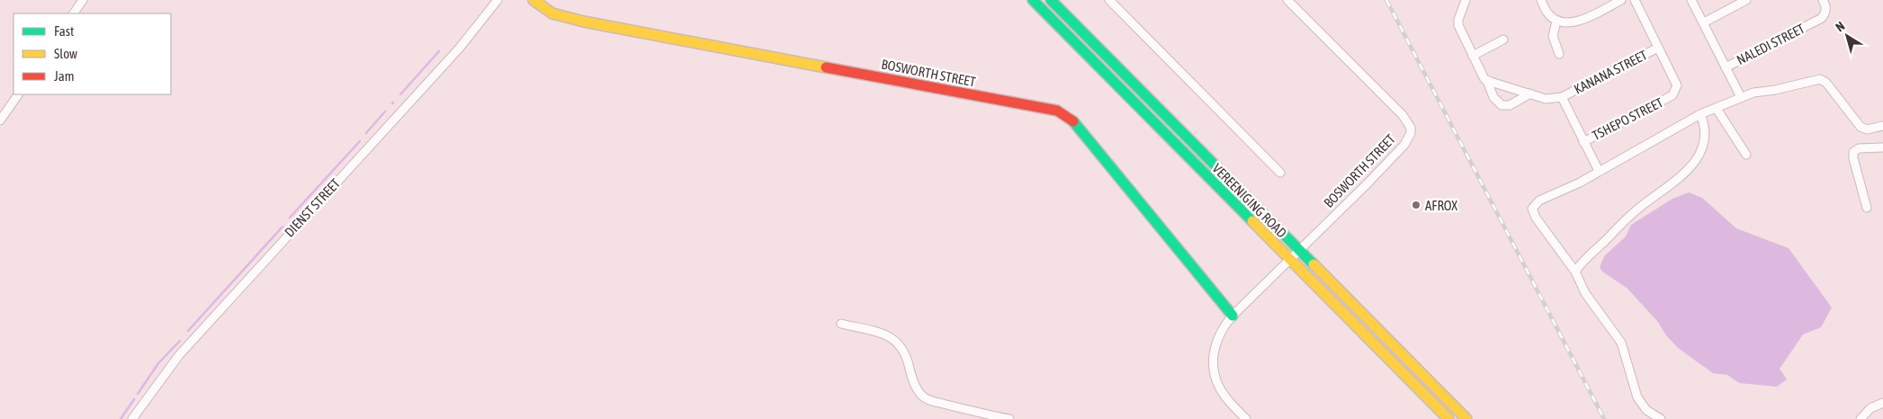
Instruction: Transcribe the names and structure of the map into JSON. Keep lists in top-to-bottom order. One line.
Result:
{"streets":{"main road":["BOSWORTH STREET","VEREENIGING ROAD"],"street":["NALEDI STREET","KANANA STREET","TSHEPO STREET","DIENST STREET"]},"crossings":[["KANANA STREET","TSHEPO STREET"],["BOSWORTH STREET","VEREENIGING ROAD"]],"places":["AFROX"],"legend":["Fast","Slow","Jam"],"north":"top left"}
